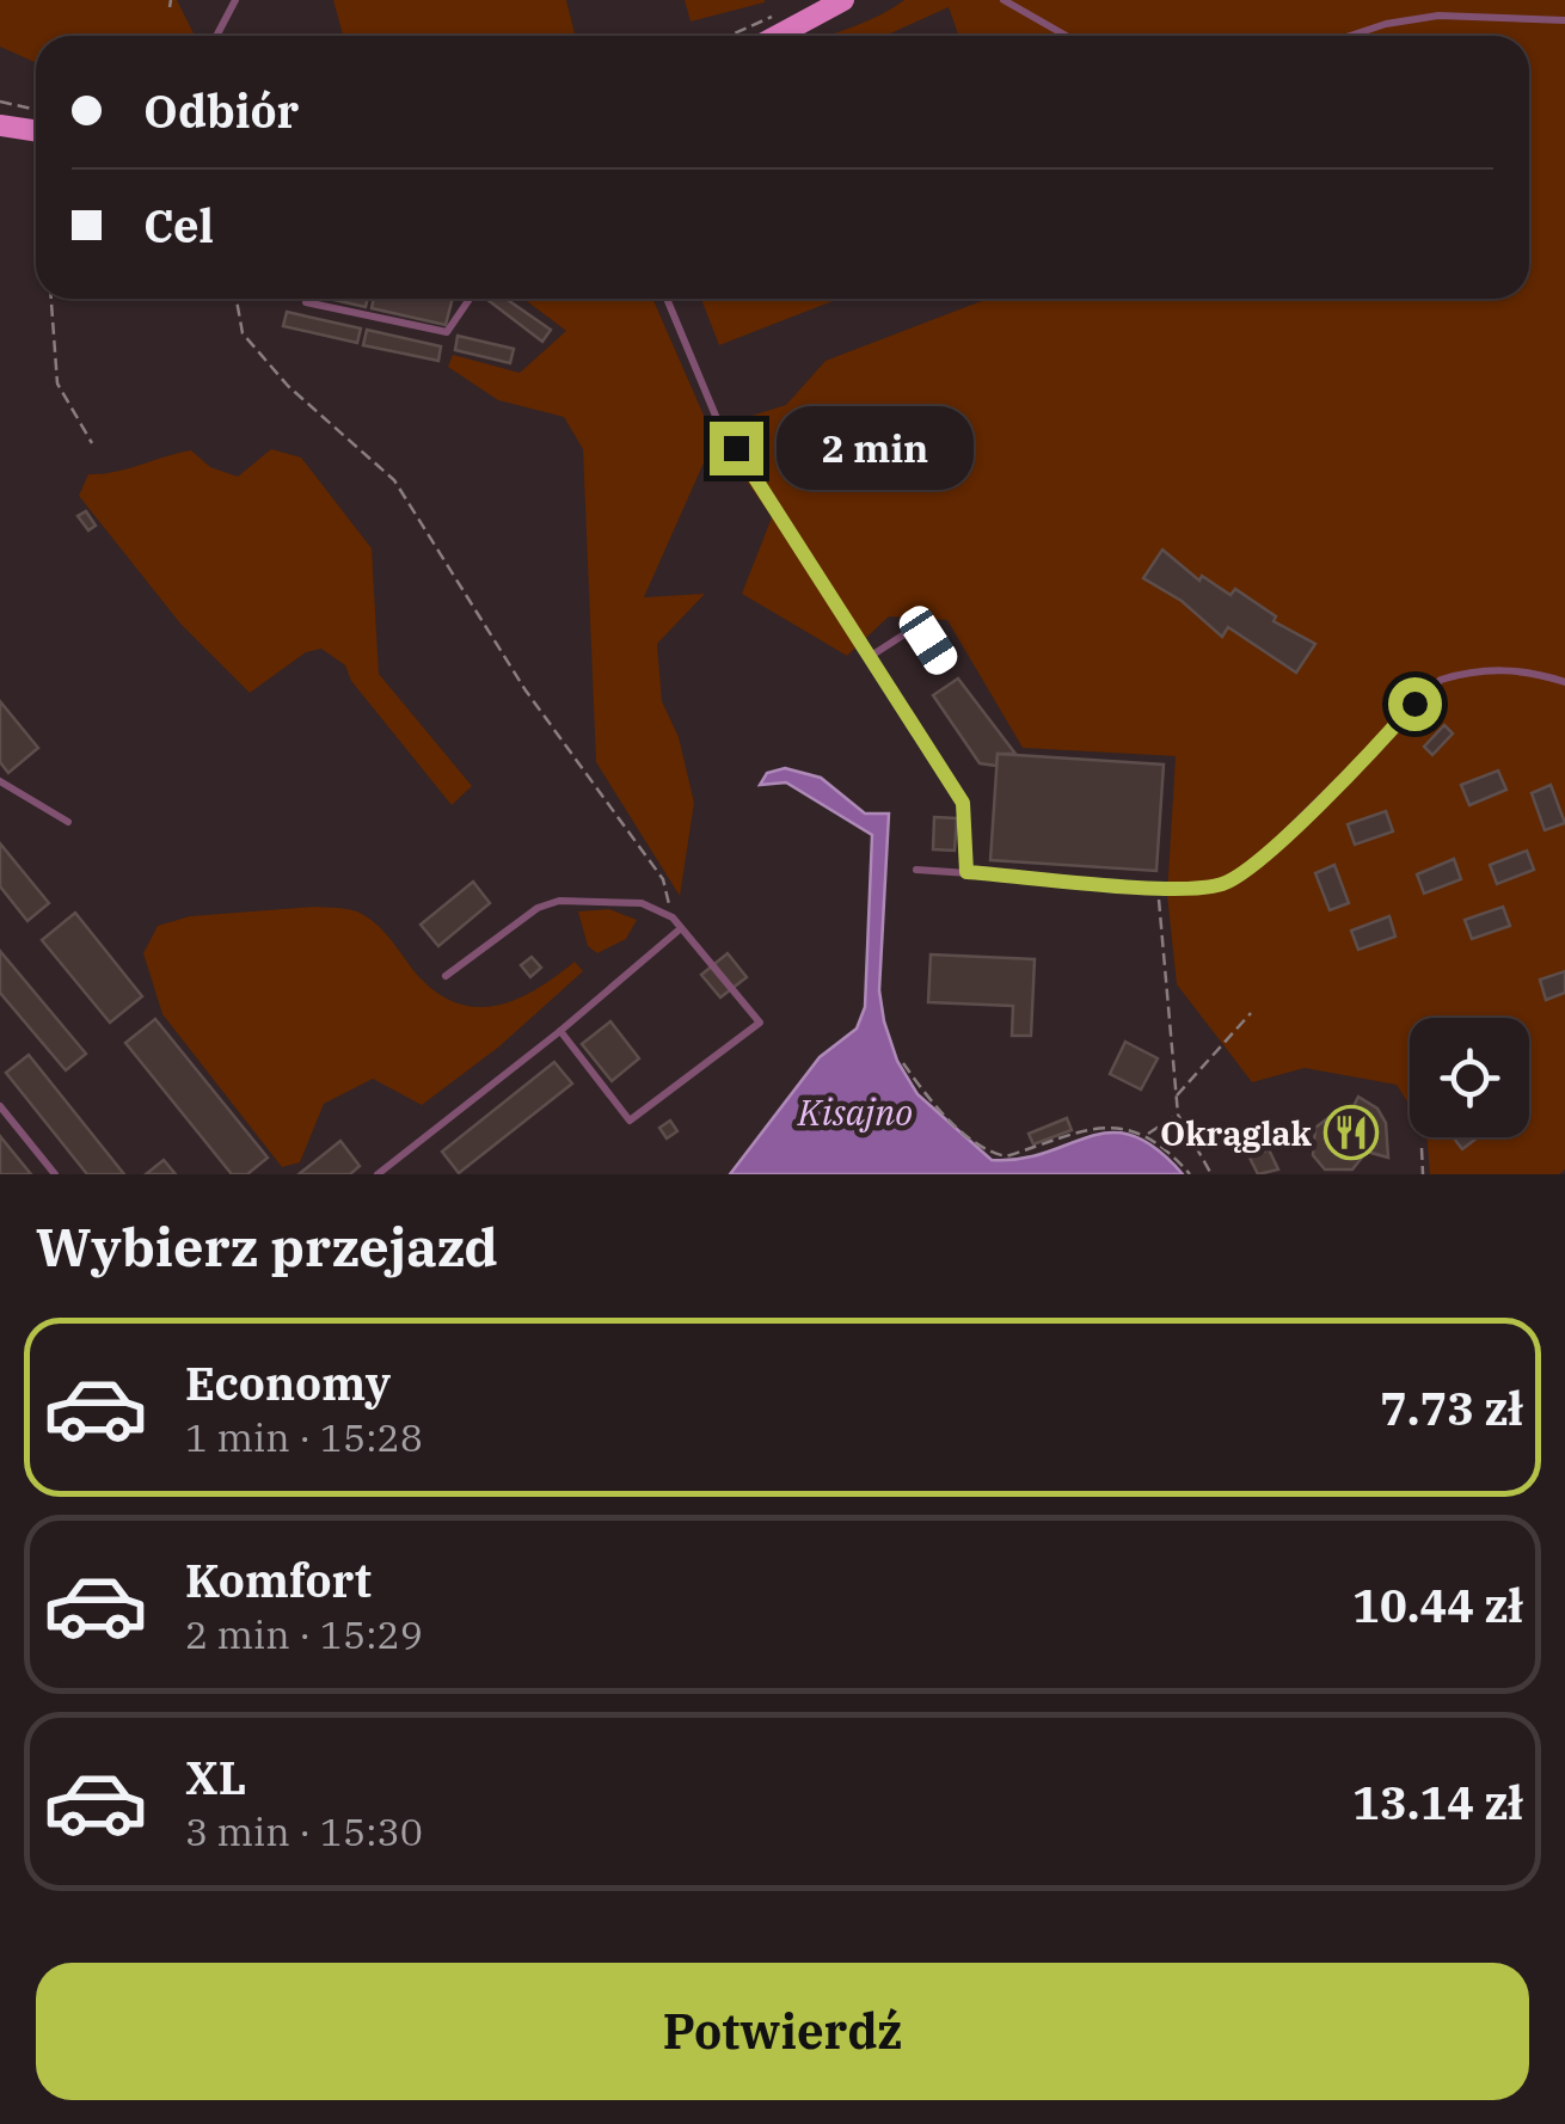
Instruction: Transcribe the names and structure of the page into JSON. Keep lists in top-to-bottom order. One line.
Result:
{"water":["Kisajno"],"places":{"restaurant":["Okrąglak"]},"page":{"banner":["Odbiór","Cel"],"bubble":"2 min","heading":"Wybierz przejazd","list":[{"name":"Economy","note":"1 min · 15:28","value":"7.73 zł"},{"name":"Komfort","note":"2 min · 15:29","value":"10.44 zł"},{"name":"XL","note":"3 min · 15:30","value":"13.14 zł"}],"buttons":"Potwierdź"}}
